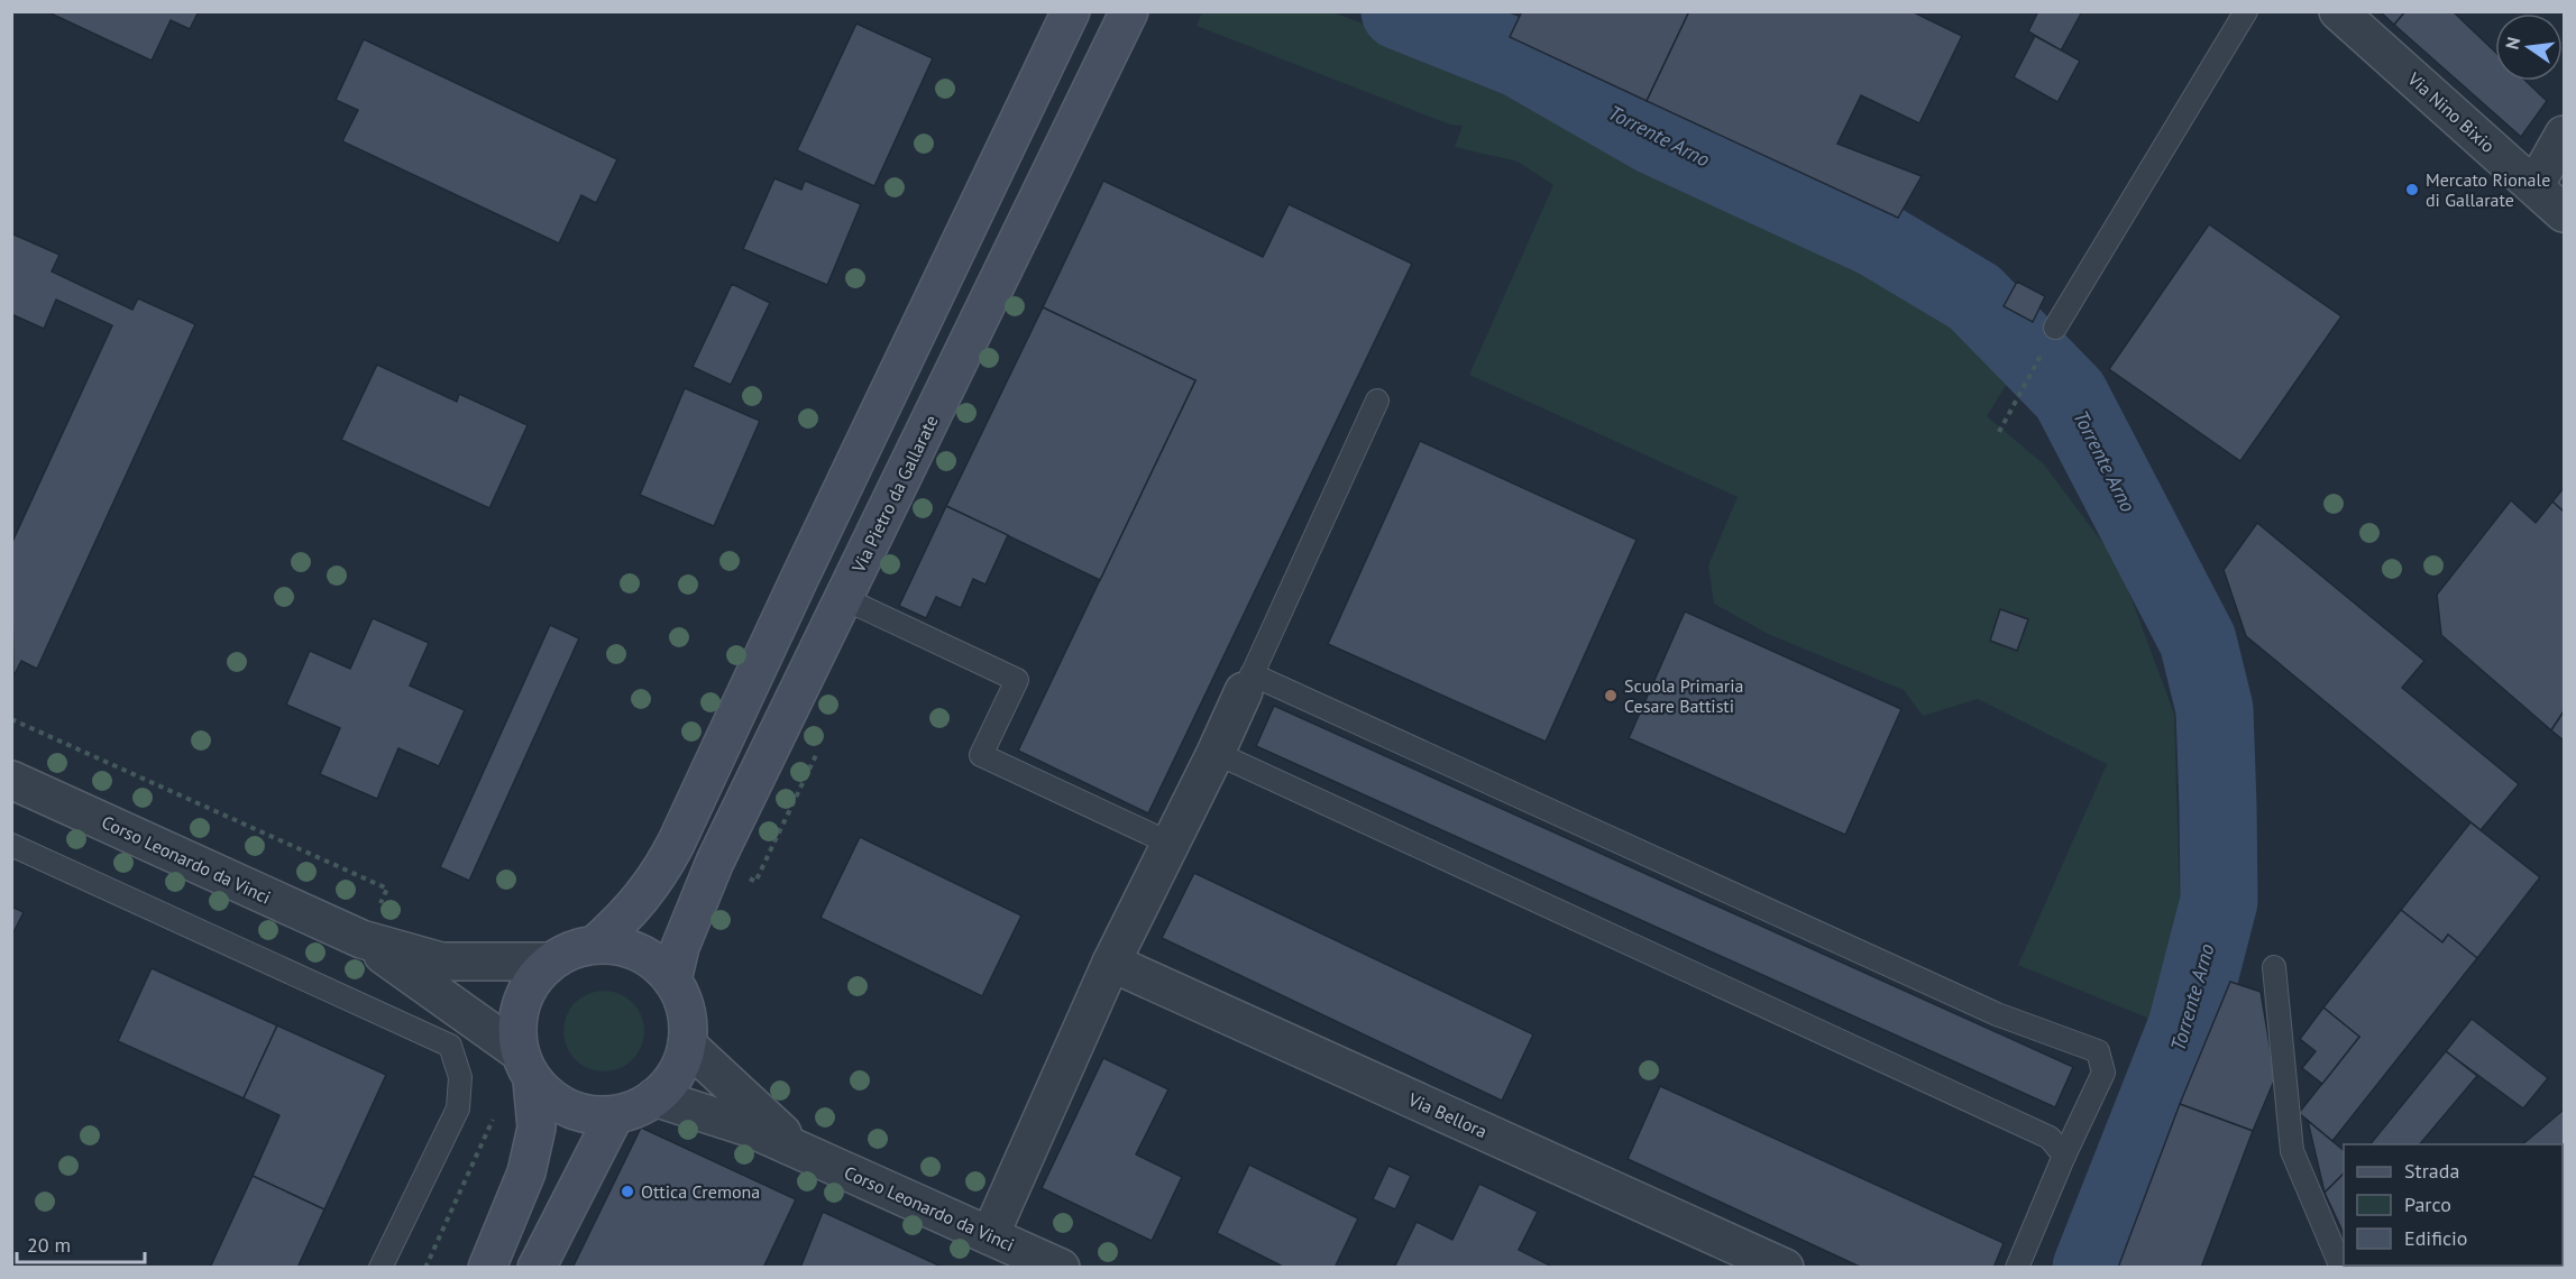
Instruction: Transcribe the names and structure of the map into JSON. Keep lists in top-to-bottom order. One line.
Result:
{"streets":{"street":["Via Nino Bixio","Via Pietro da Gallarate","Corso Leonardo da Vinci","Via Bellora"]},"crossings":[["Via Pietro da Gallarate","Corso Leonardo da Vinci"]],"water":["Torrente Arno"],"places":["Mercato Rionale di Gallarate","Scuola Primaria Cesare Battisti","Ottica Cremona"],"legend":["Strada","Parco","Edificio"],"scale_bar":"20 m","north":"left"}
